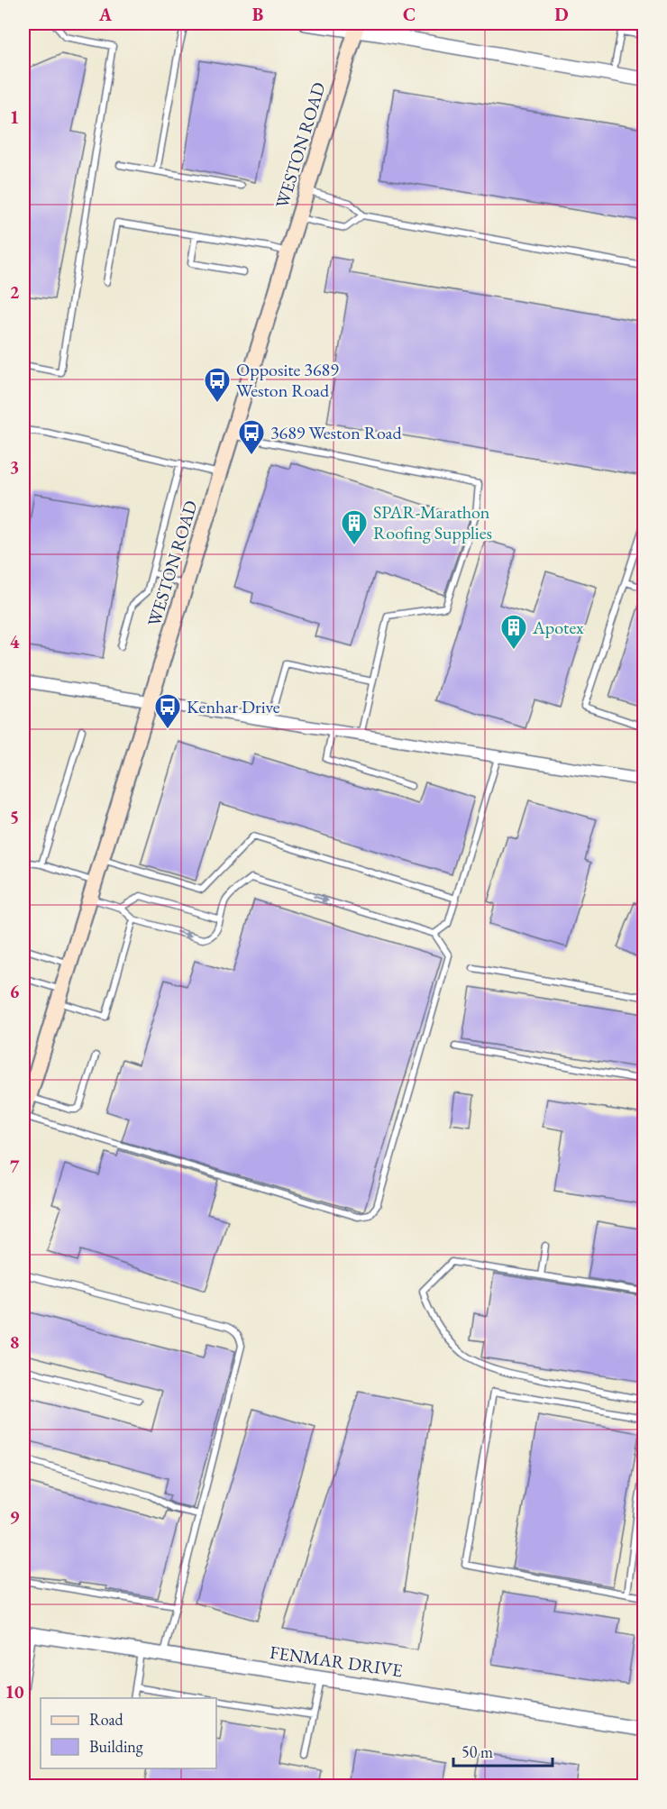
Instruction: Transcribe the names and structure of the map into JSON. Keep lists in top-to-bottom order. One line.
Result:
{"streets":{"main road":["WESTON ROAD"],"street":["FENMAR DRIVE"]},"places":{"bus stop":["Opposite 3689 Weston Road","3689 Weston Road","Kenhar Drive"],"building":["SPAR-Marathon Roofing Supplies","Apotex"]},"legend":["Road","Building"],"scale_bar":"50 m","grid":{"columns":["A","B","C","D"],"rows":["1","2","3","4","5","6","7","8","9","10"]}}
